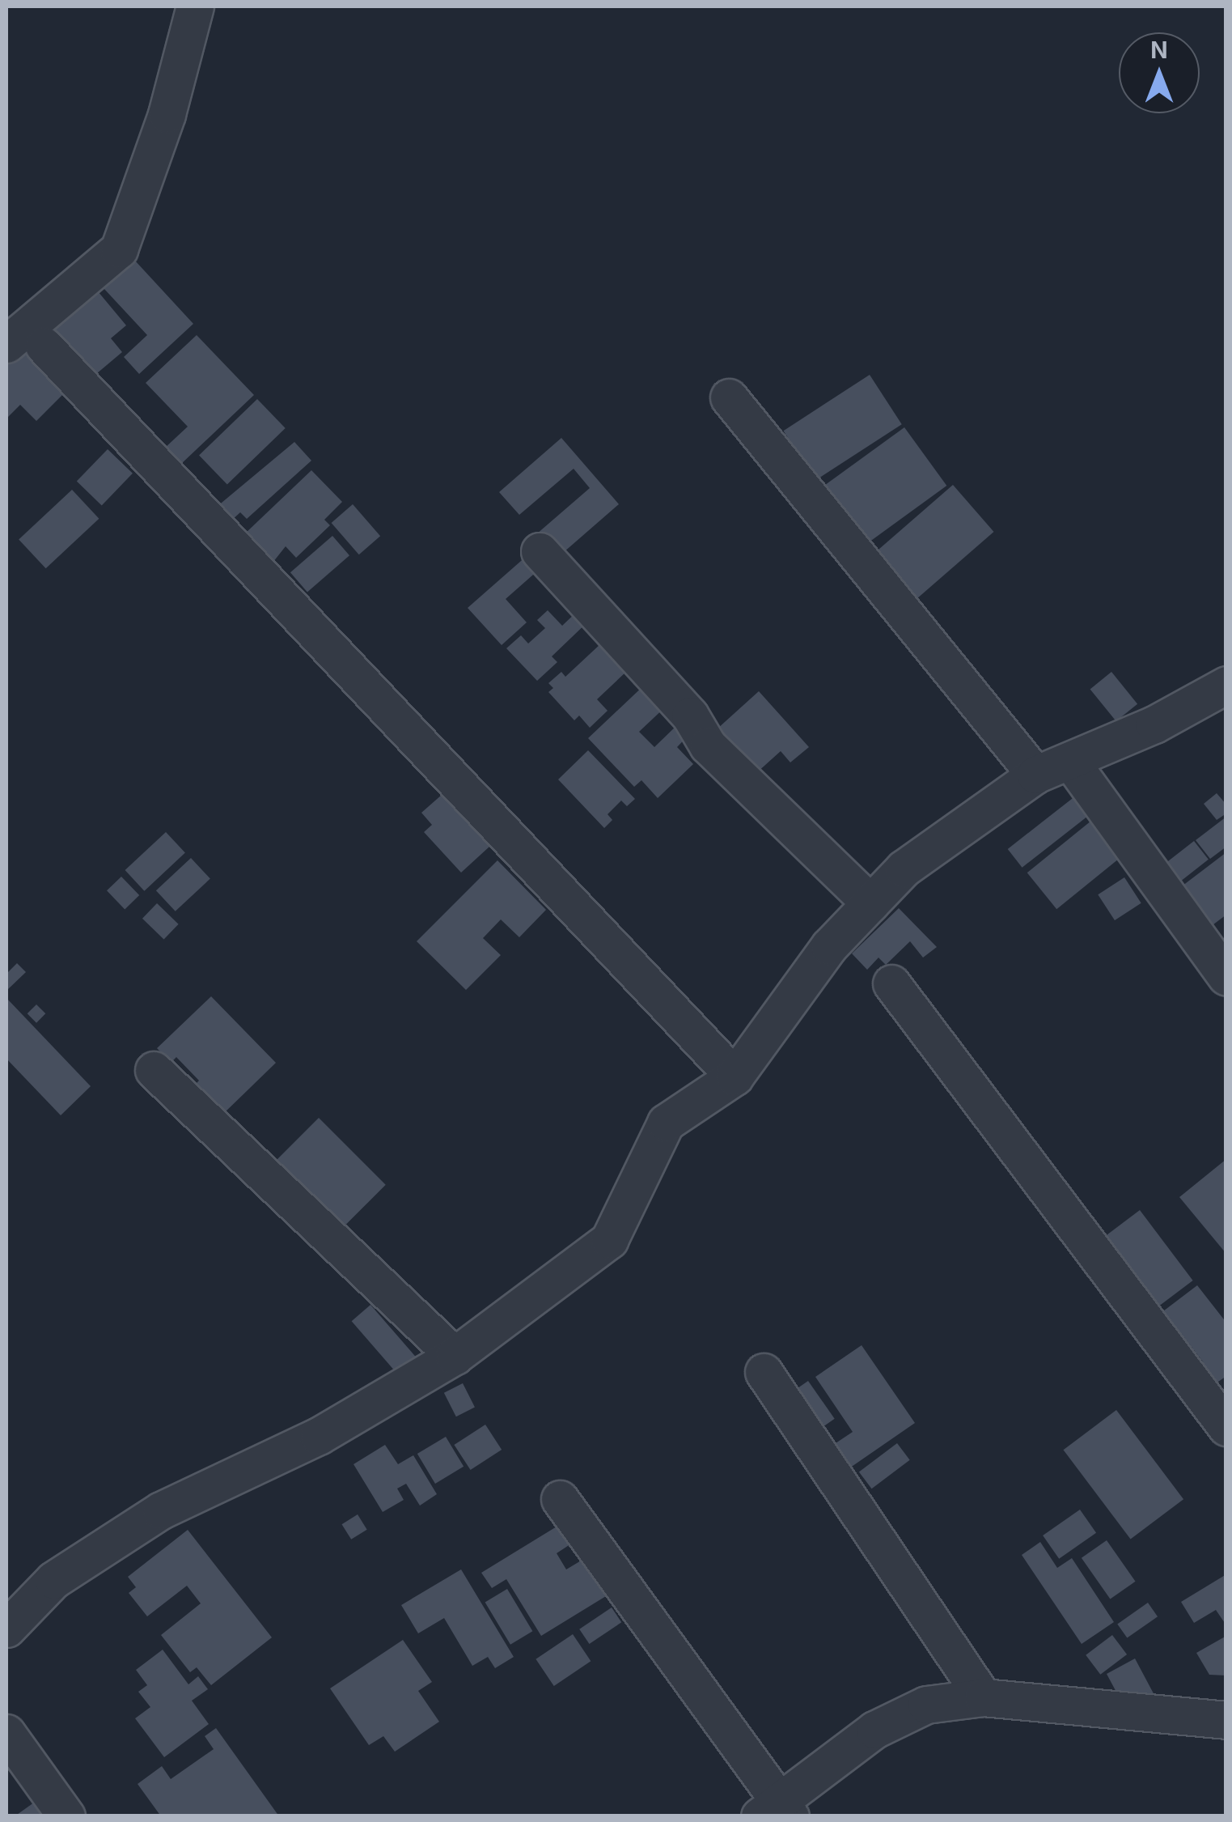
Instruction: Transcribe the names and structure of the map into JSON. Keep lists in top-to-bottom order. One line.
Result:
{"north":"top"}
